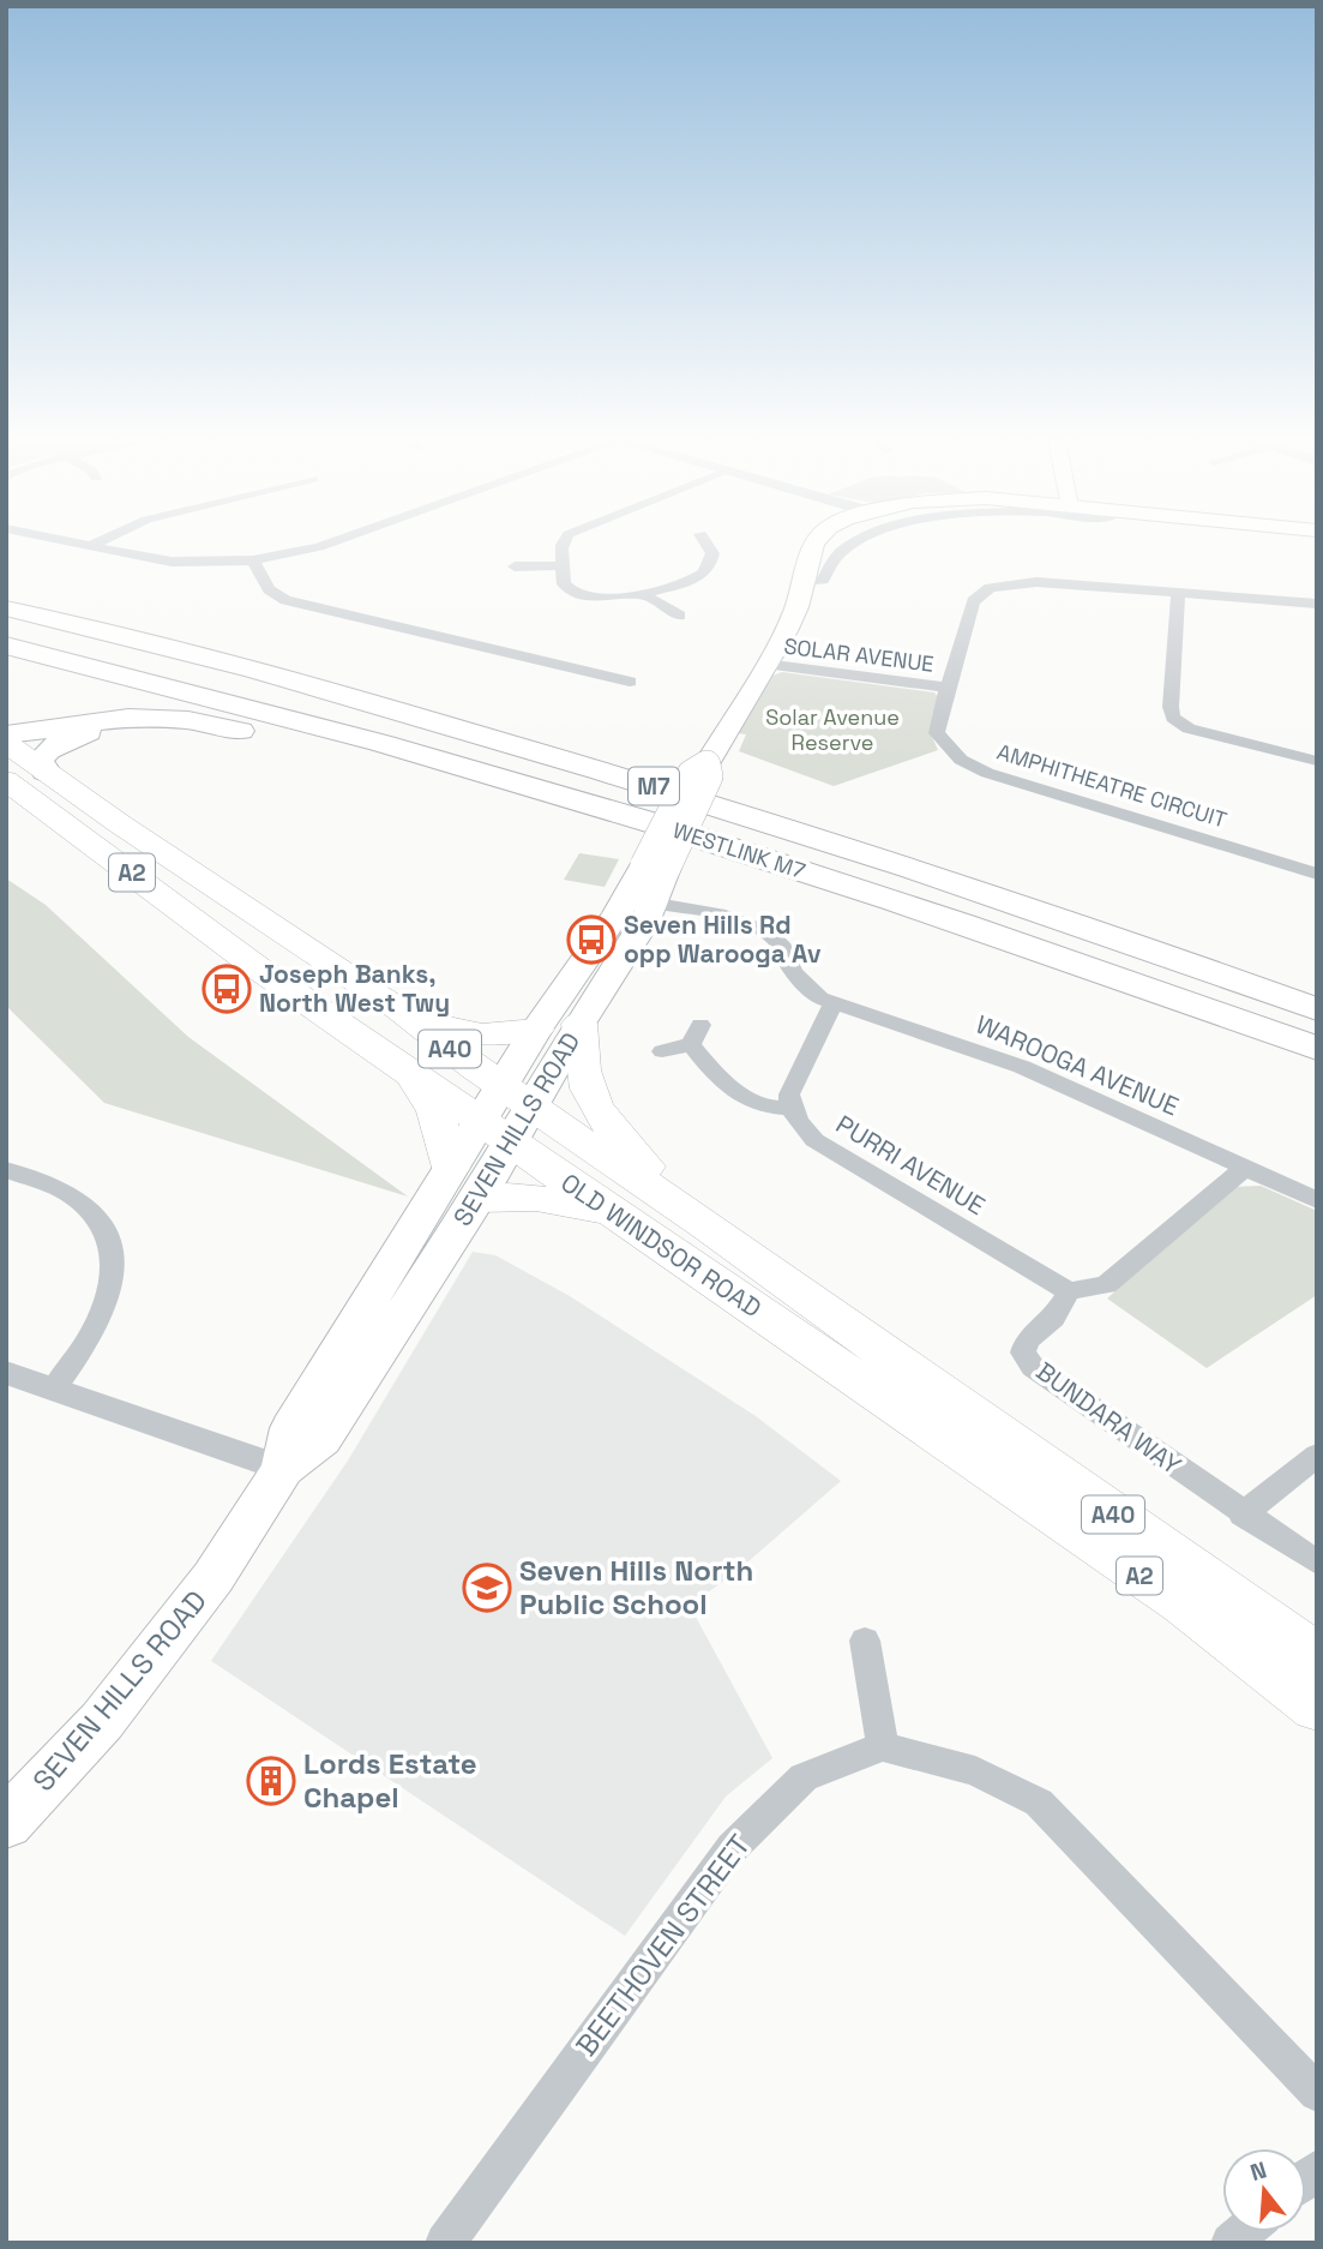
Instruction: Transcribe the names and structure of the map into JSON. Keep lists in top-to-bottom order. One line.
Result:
{"streets":{"highway":["M7","WESTLINK M7","A2","A40","OLD WINDSOR ROAD"],"main road":["SEVEN HILLS ROAD"],"street":["SOLAR AVENUE","AMPHITHEATRE CIRCUIT","WAROOGA AVENUE","PURRI AVENUE","BUNDARA WAY","BEETHOVEN STREET"]},"crossings":[["SOLAR AVENUE","AMPHITHEATRE CIRCUIT"],["SOLAR AVENUE","SEVEN HILLS ROAD"],["WAROOGA AVENUE","SEVEN HILLS ROAD"],["SEVEN HILLS ROAD","OLD WINDSOR ROAD"],["PURRI AVENUE","BUNDARA WAY"]],"parks":["Solar Avenue Reserve"],"places":{"bus stop":["Seven Hills Rd opp Warooga Av","Joseph Banks, North West Twy"],"school or university":["Seven Hills North Public School"],"building":["Lords Estate Chapel"]},"north":"top"}
